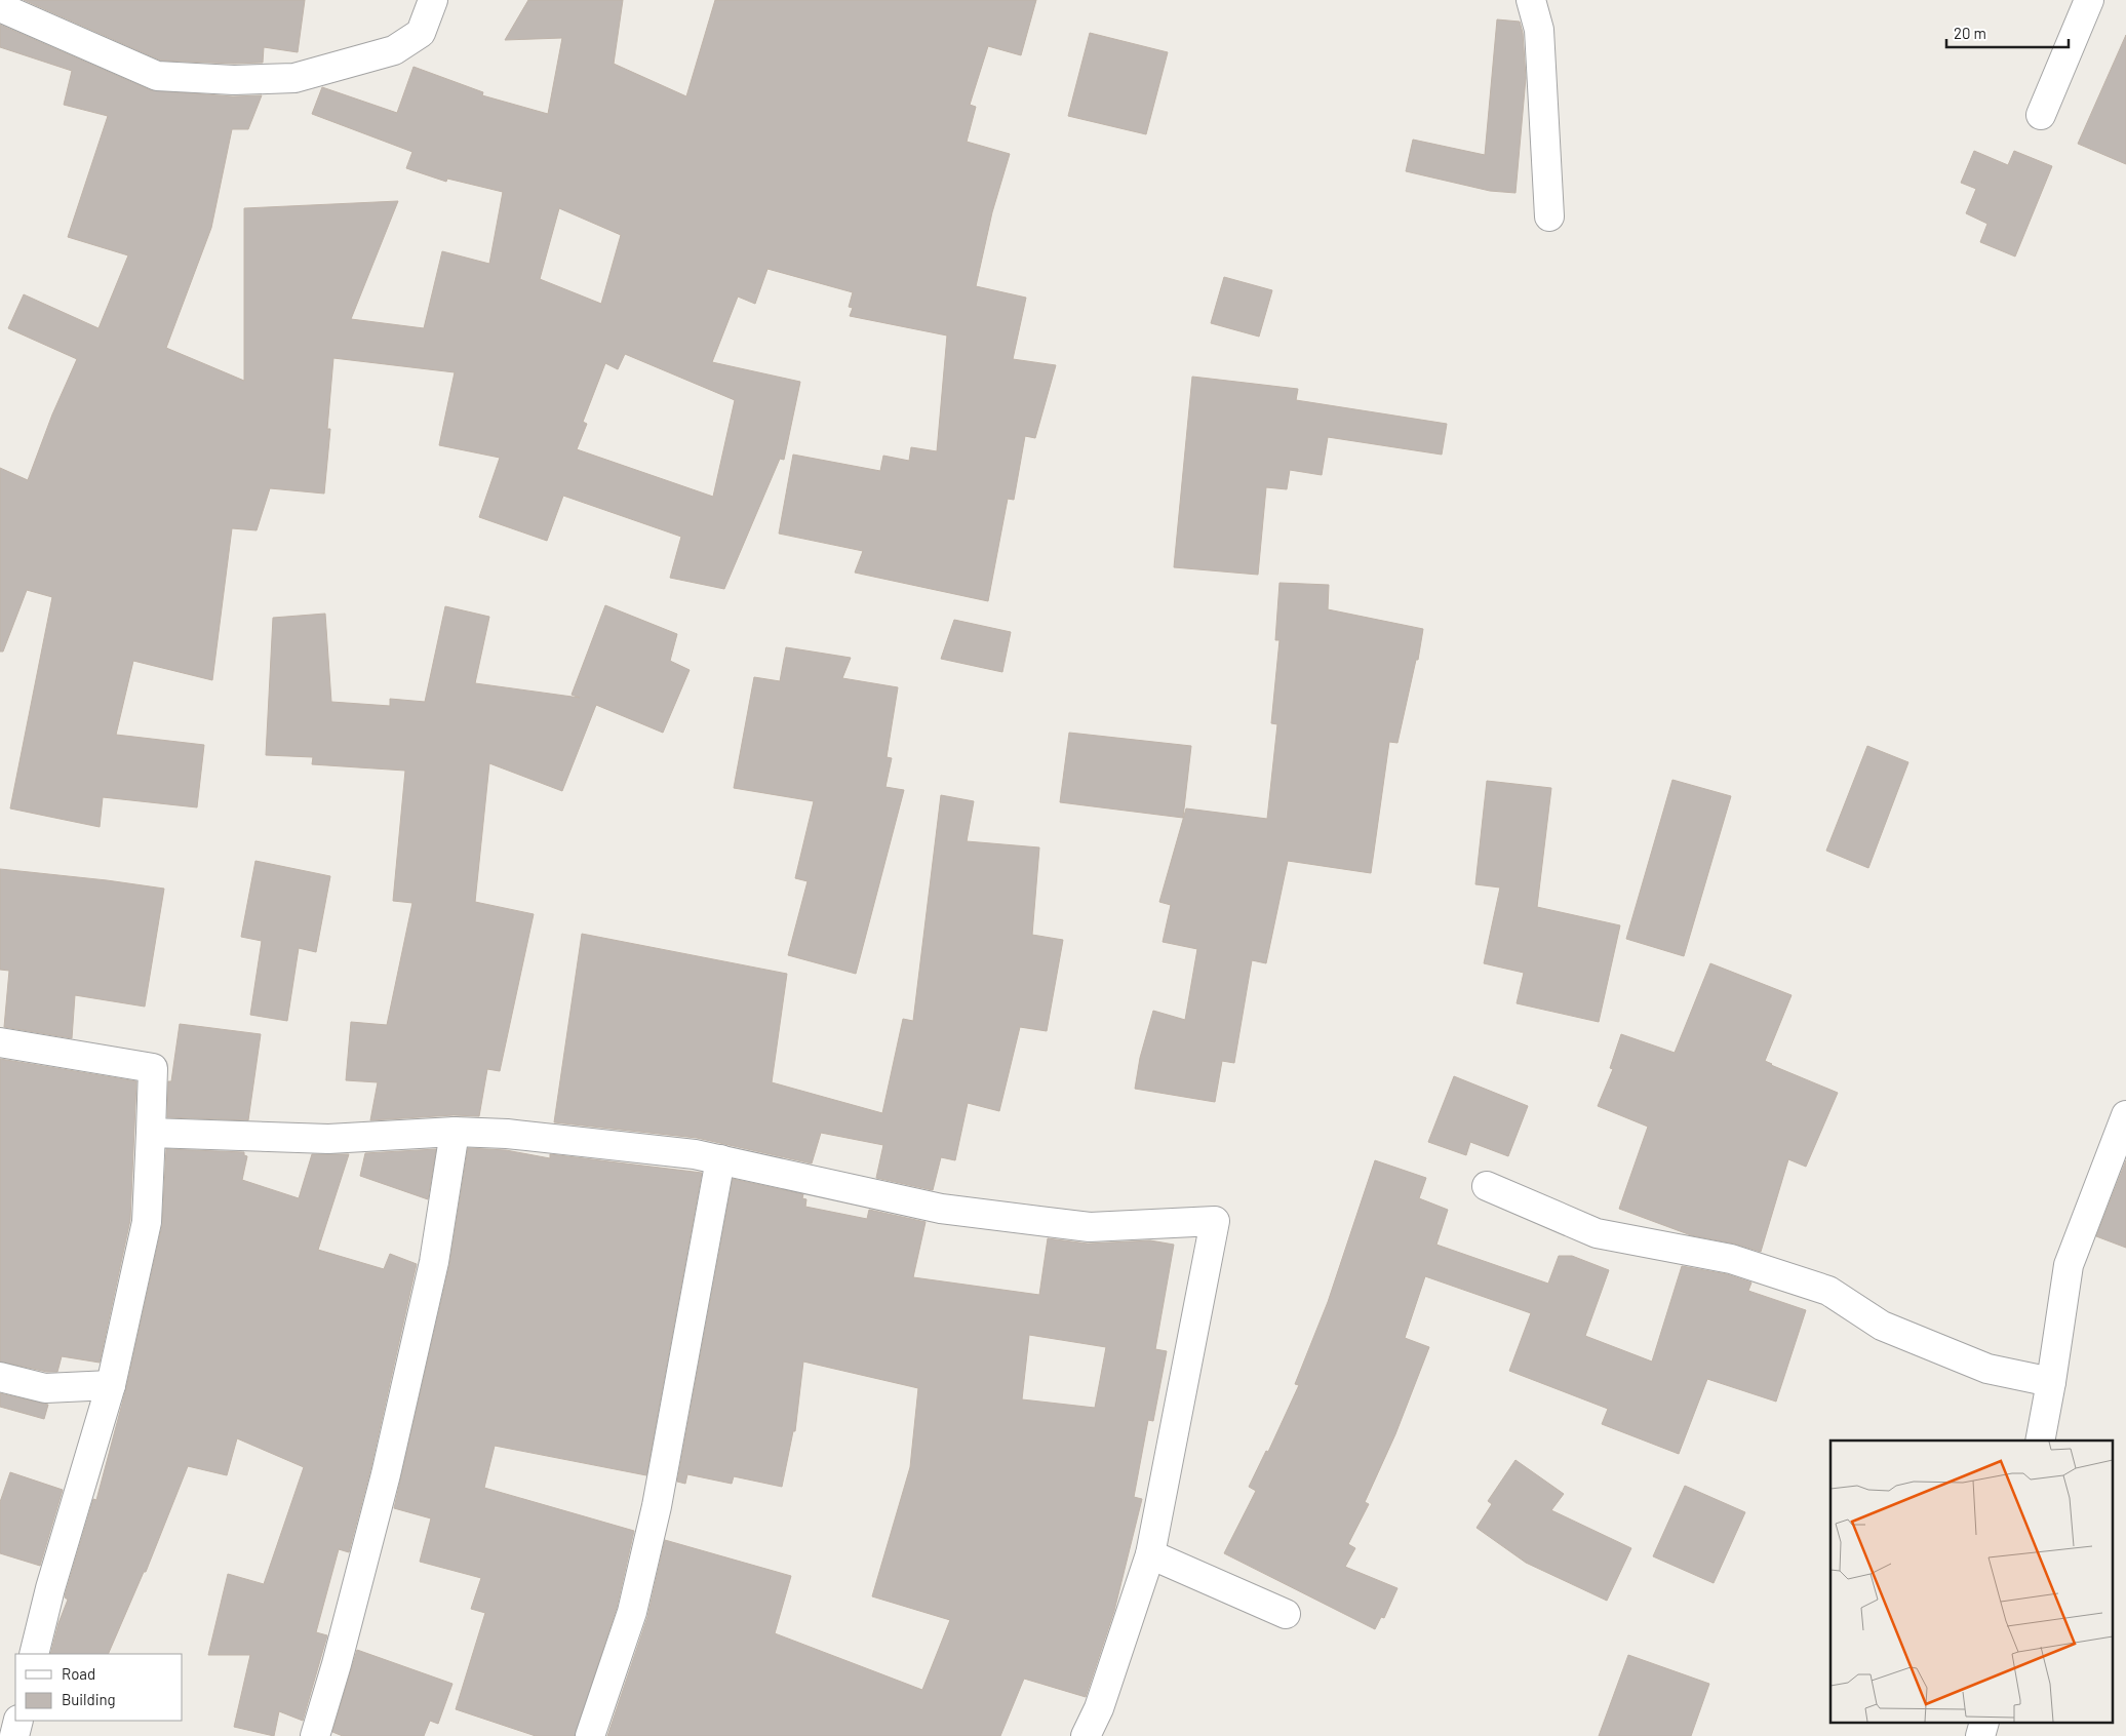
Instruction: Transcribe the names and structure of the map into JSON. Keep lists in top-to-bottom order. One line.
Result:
{"legend":["Road","Building"],"scale_bar":"20 m"}
